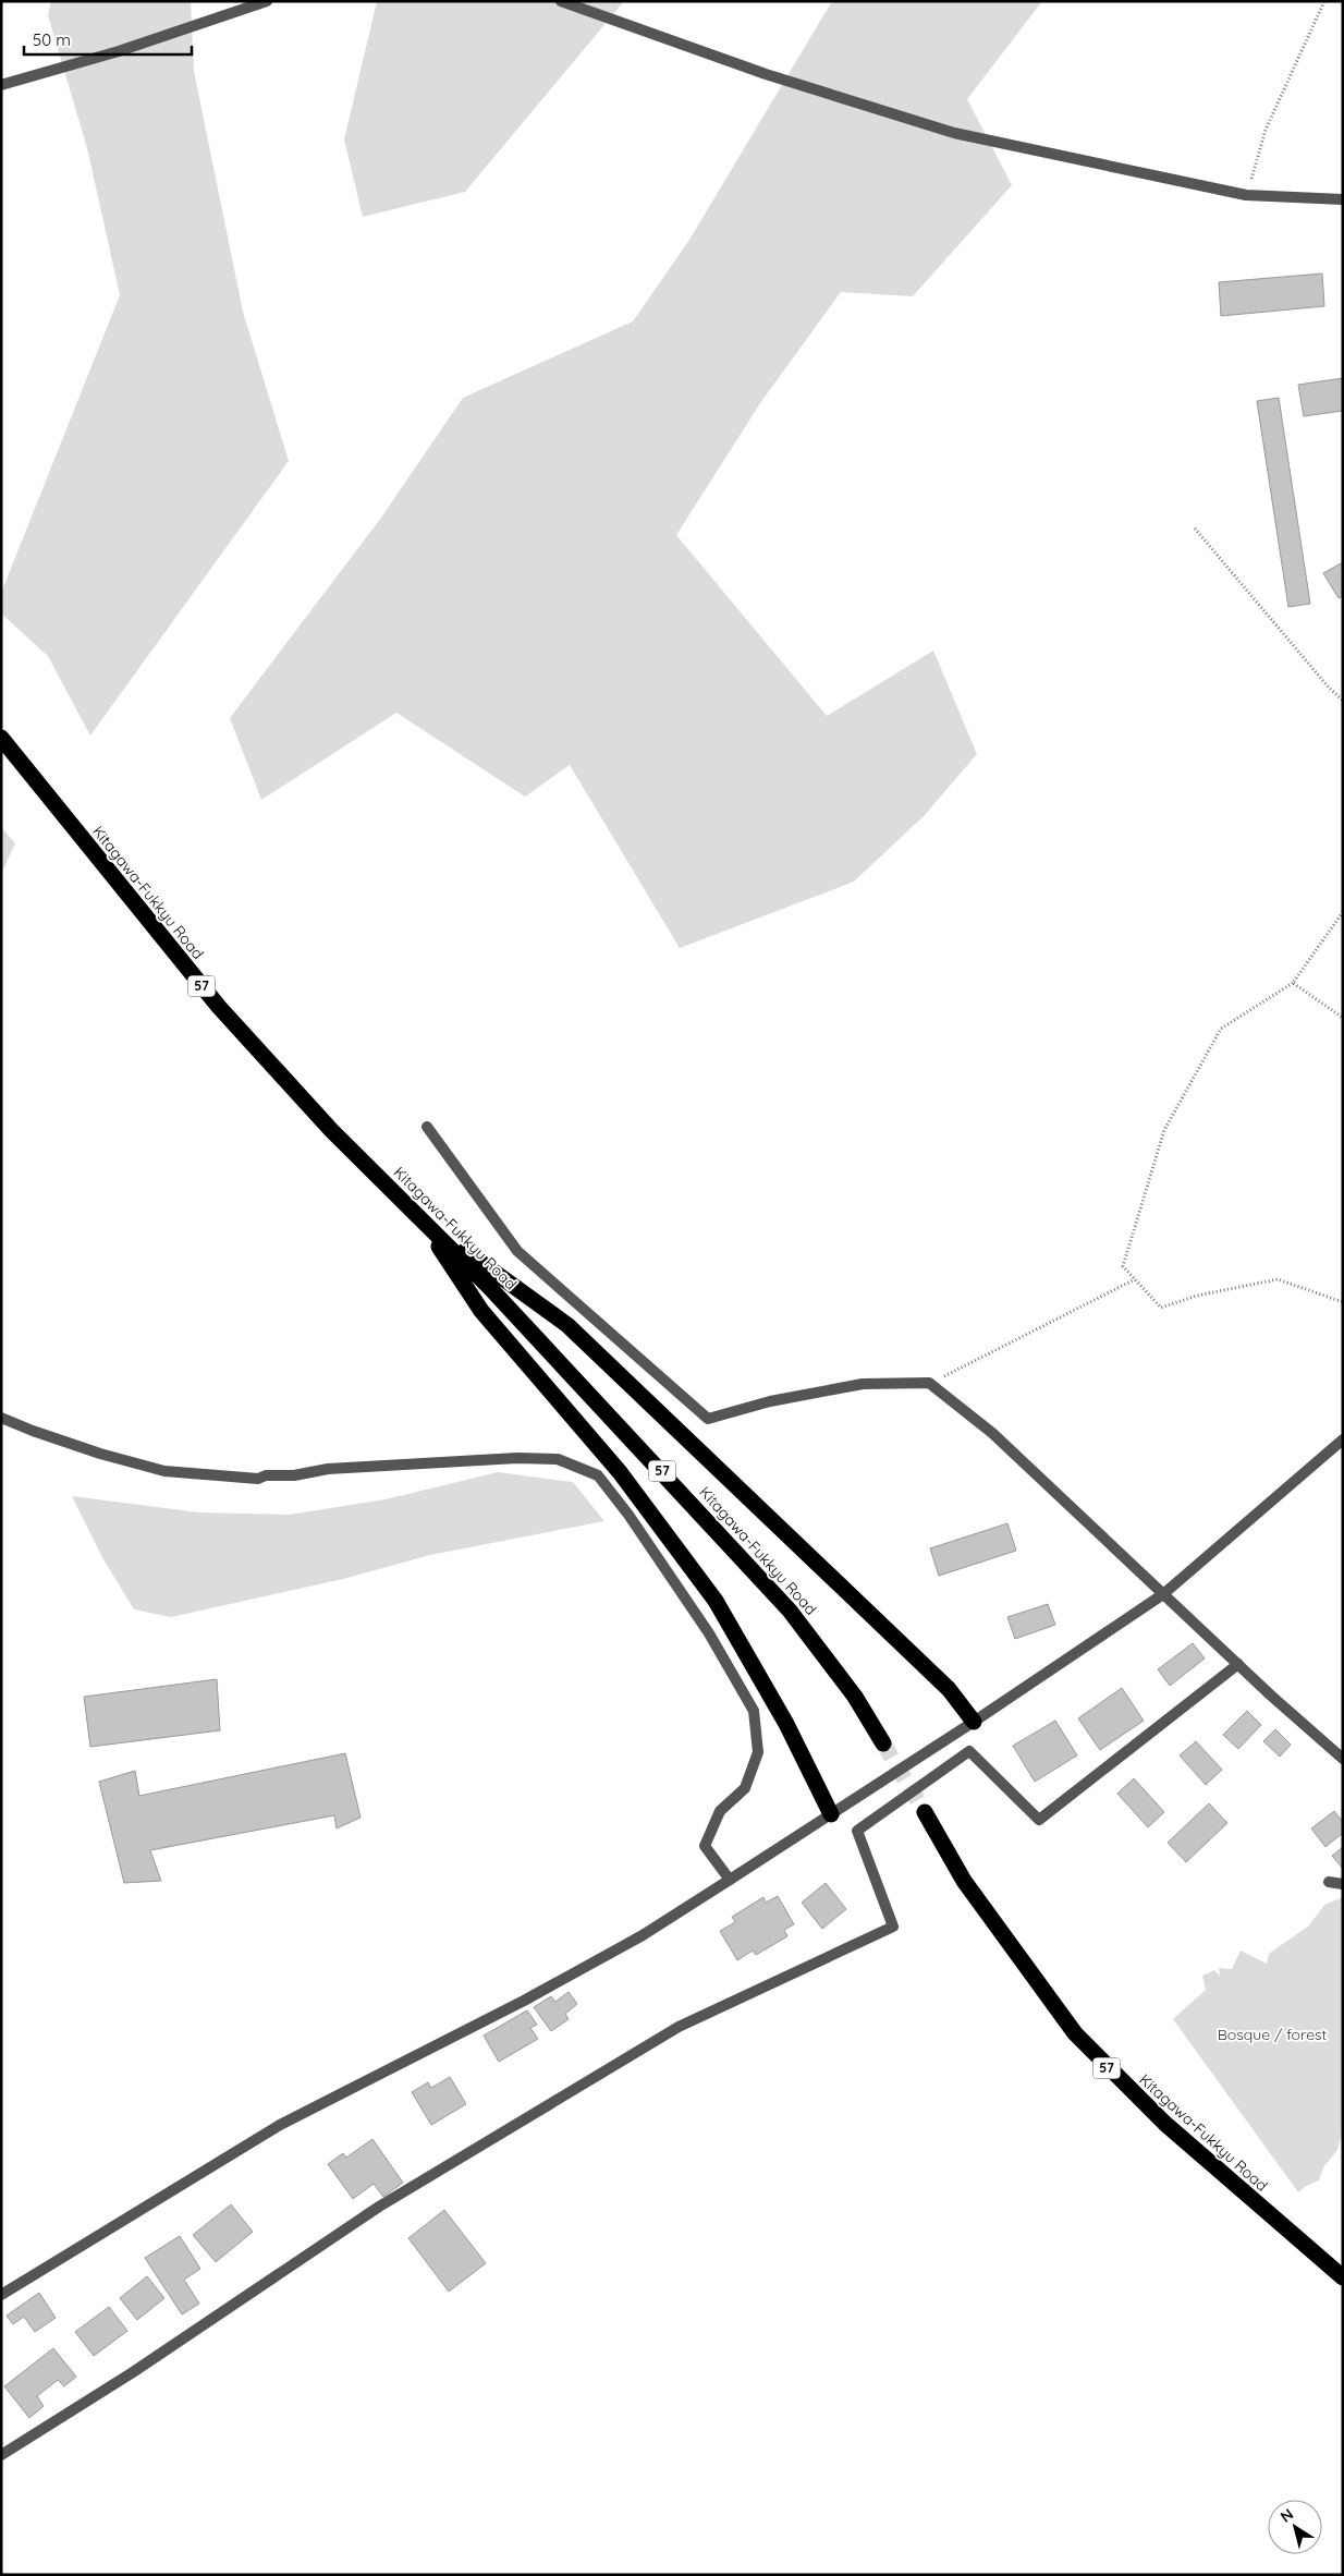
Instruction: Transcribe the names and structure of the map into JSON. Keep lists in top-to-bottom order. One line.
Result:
{"streets":{"highway":["Kitagawa-Fukkyu Road","57"]},"parks":["Bosque / forest"],"scale_bar":"50 m","north":"top left"}
